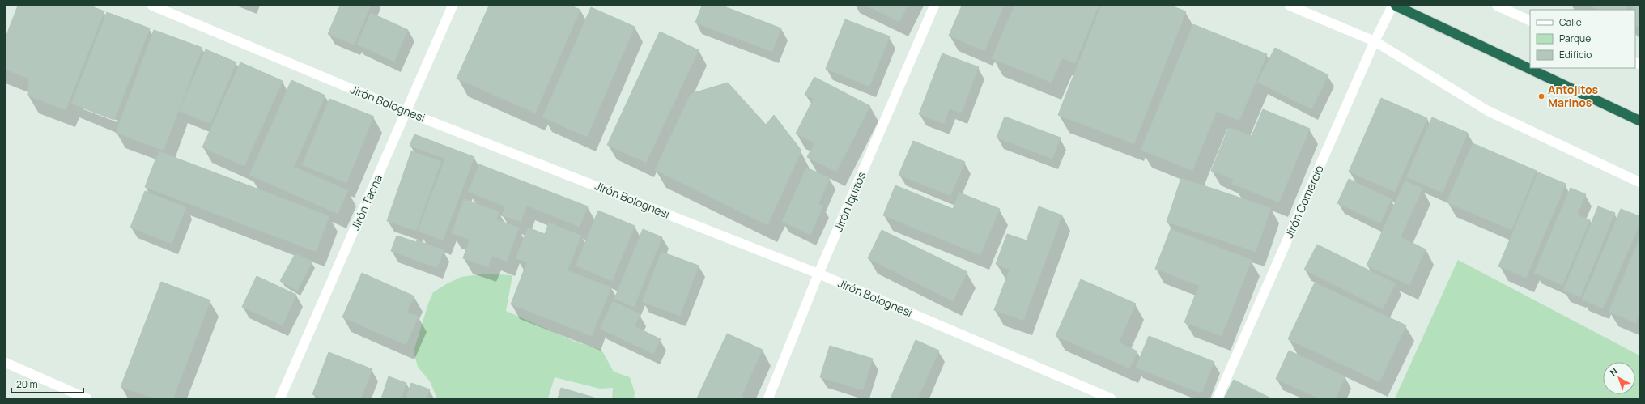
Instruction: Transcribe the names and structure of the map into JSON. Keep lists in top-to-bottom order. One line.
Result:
{"streets":{"street":["Jirón Bolognesi","Jirón Iquitos","Jirón Comercio","Jirón Tacna"]},"crossings":[["Jirón Bolognesi","Jirón Iquitos"],["Jirón Bolognesi","Jirón Tacna"]],"places":["Antojitos Marinos"],"legend":["Calle","Parque","Edificio"],"scale_bar":"20 m","north":"top left"}
